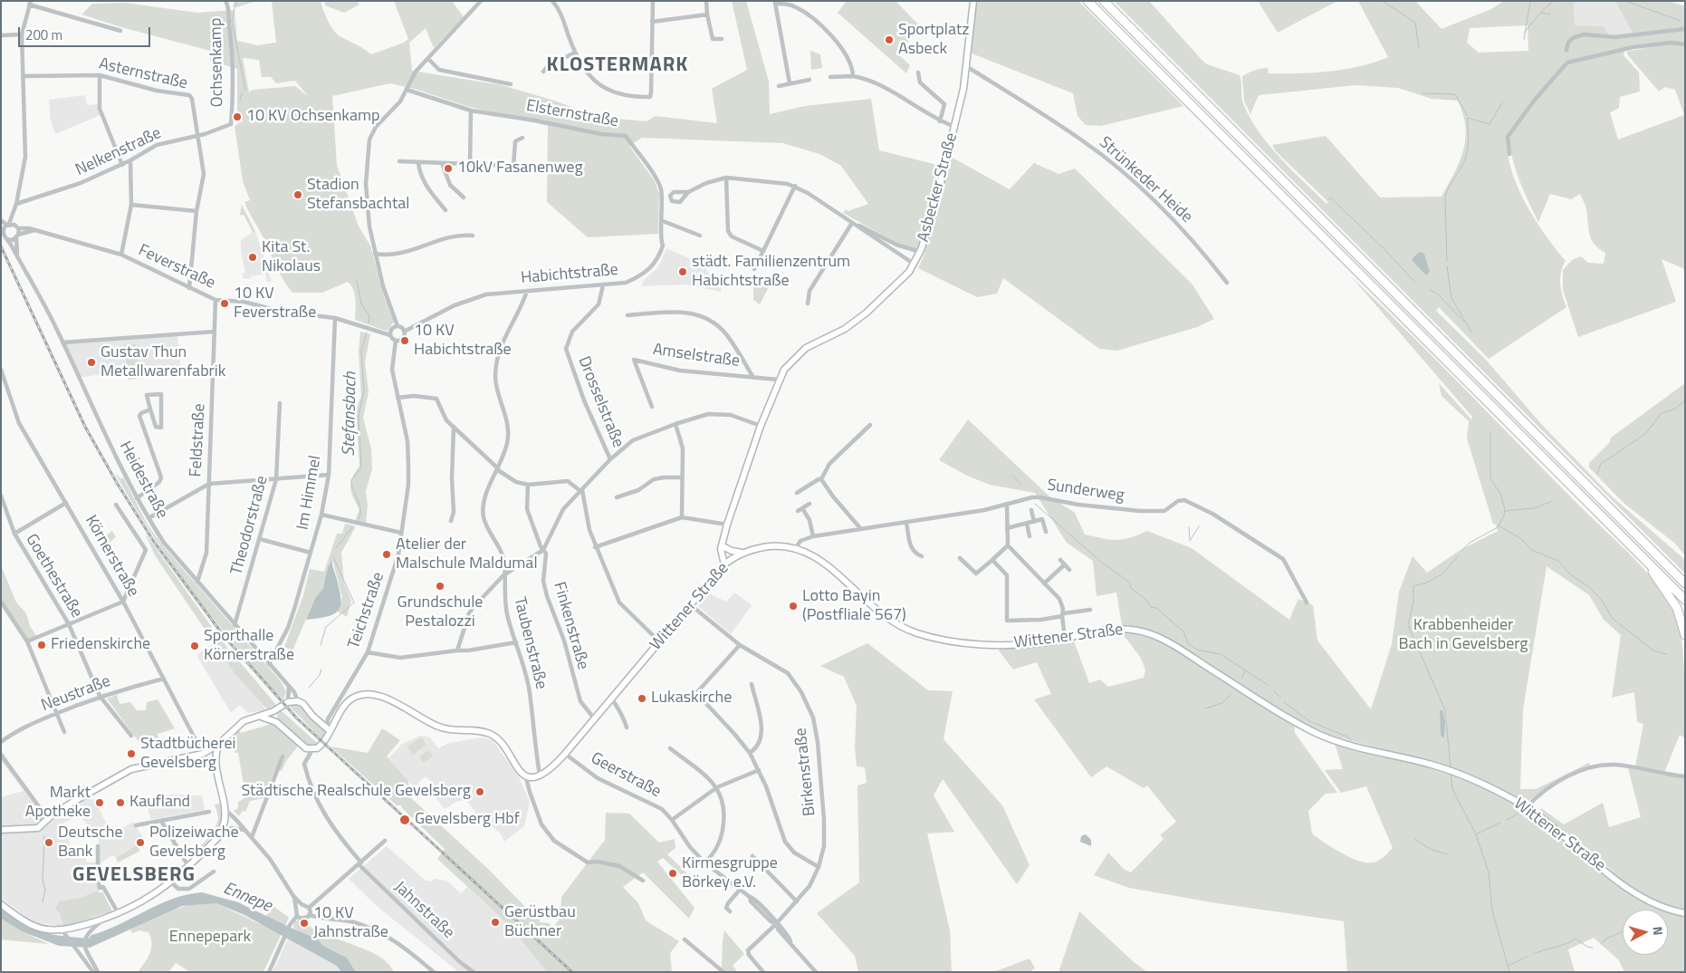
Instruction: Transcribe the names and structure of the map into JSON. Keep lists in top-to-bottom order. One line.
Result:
{"streets":{"main road":["Asbecker Straße","Wittener Straße"],"street":["Ochsenkamp","Asternstraße","Elsternstraße","Nelkenstraße","Strünkeder Heide","Feverstraße","Habichtstraße","Amselstraße","Drosselstraße","Feldstraße","Heidestraße","Sunderweg","Im Himmel","Theodorstraße","Körnerstraße","Goethestraße","Teichstraße","Finkenstraße","Taubenstraße","Neustraße","Birkenstraße","Geerstraße","Jahnstraße"]},"crossings":[["Ochsenkamp","Nelkenstraße"],["Asternstraße","Nelkenstraße"],["Asternstraße","Heidestraße"],["Elsternstraße","Habichtstraße"],["Nelkenstraße","Heidestraße"],["Strünkeder Heide","Asbecker Straße"],["Asbecker Straße","Amselstraße"],["Feverstraße","Habichtstraße"],["Feverstraße","Feldstraße"],["Feverstraße","Heidestraße"],["Feverstraße","Im Himmel"],["Feverstraße","Teichstraße"],["Habichtstraße","Drosselstraße"],["Habichtstraße","Teichstraße"],["Habichtstraße","Taubenstraße"],["Feldstraße","Heidestraße"],["Heidestraße","Im Himmel"],["Heidestraße","Theodorstraße"],["Sunderweg","Wittener Straße"],["Körnerstraße","Neustraße"],["Goethestraße","Neustraße"],["Wittener Straße","Finkenstraße"],["Wittener Straße","Taubenstraße"],["Wittener Straße","Birkenstraße"],["Wittener Straße","Geerstraße"],["Birkenstraße","Geerstraße"]],"districts":["KLOSTERMARK","GEVELSBERG"],"water":["Stefansbach","Ennepe"],"parks":["Krabbenheider Bach in Gevelsberg","Ennepepark"],"places":["Sportplatz Asbeck","10 KV Ochsenkamp","10kV Fasanenweg","Stadion Stefansbachtal","Kita St. Nikolaus","städt. Familienzentrum Habichtstraße","10 KV Feverstraße","10 KV Habichtstraße","Gustav Thun Metallwarenfabrik","Atelier der Malschule Maldumal","Grundschule Pestalozzi","Lotto Bayin (Postfliale 567)","Friedenskirche","Sporthalle Körnerstraße","Lukaskirche","Stadtbücherei Gevelsberg","Städtische Realschule Gevelsberg","Markt Apotheke","Kaufland","Gevelsberg Hbf","Deutsche Bank","Polizeiwache Gevelsberg","Kirmesgruppe Börkey e.V.","Gerüstbau Büchner","10 KV Jahnstraße"],"scale_bar":"200 m","north":"right"}
